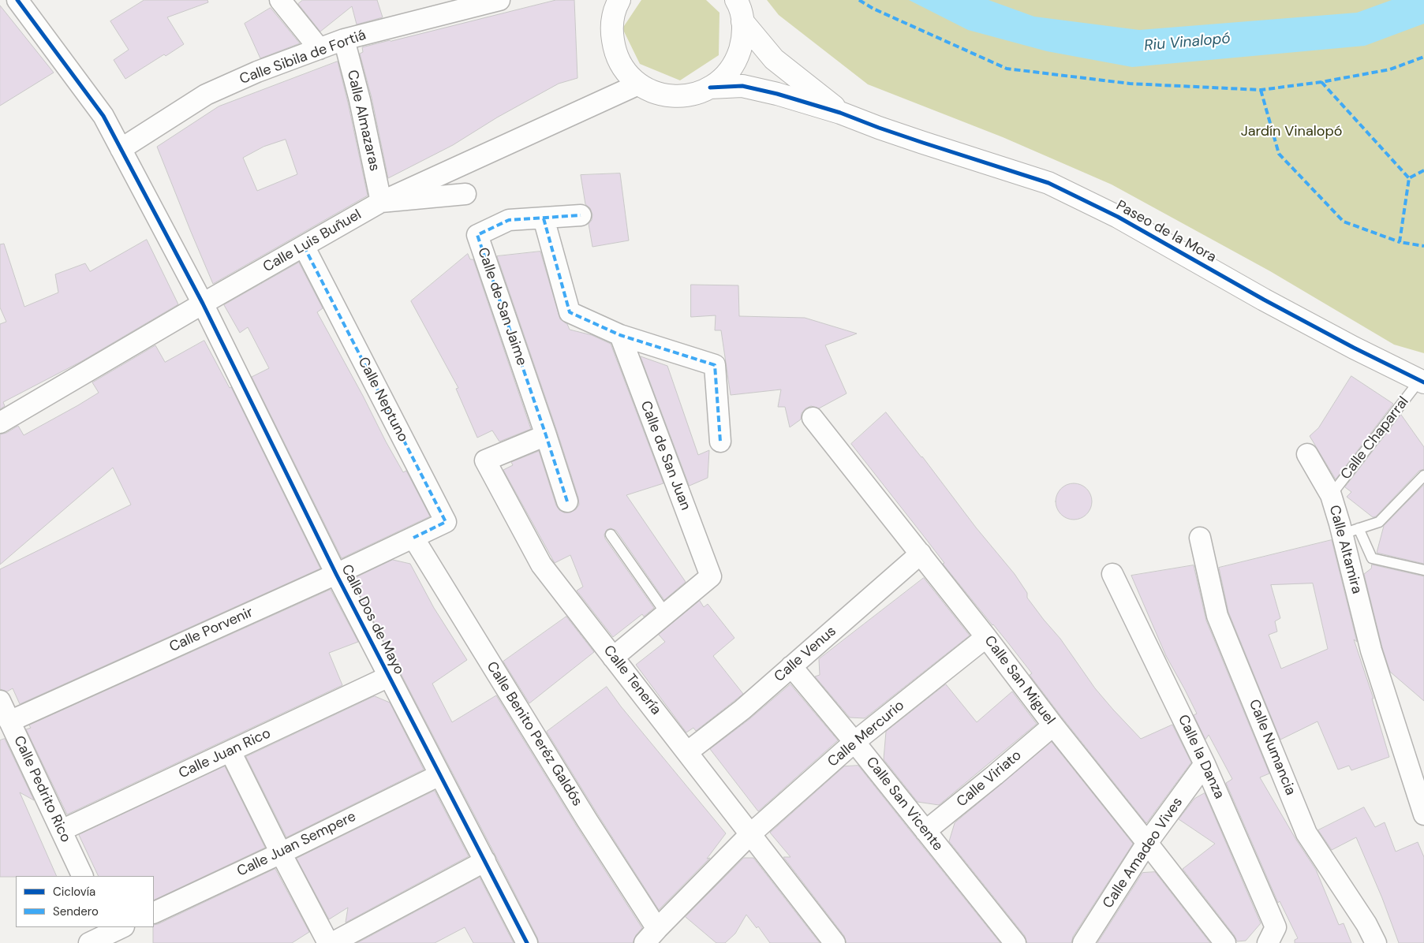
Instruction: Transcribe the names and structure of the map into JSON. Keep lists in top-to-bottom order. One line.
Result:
{"streets":{"street":["Calle Sibila de Fortiá","Calle Almazaras","Paseo de la Mora","Calle Luis Buñuel","Calle de San Jaime","Calle Neptuno","Calle de San Juan","Calle Altamira","Calle Dos de Mayo","Calle Porvenir","Calle Venus","Calle Tenería","Calle San Miguel","Calle Benito Peréz Galdós","Calle Mercurio","Calle Numancia","Calle Juan Rico","Calle la Danza","Calle Viriato","Calle Pedrito Rico","Calle San Vicente","Calle Juan Sempere","Calle Amadeo Vives"],"lane":["Calle Chaparral"]},"crossings":[["Calle Sibila de Fortiá","Calle Almazaras"],["Calle Sibila de Fortiá","Calle Dos de Mayo"],["Calle Almazaras","Calle Luis Buñuel"],["Paseo de la Mora","Calle Chaparral"],["Calle Luis Buñuel","Calle Neptuno"],["Calle Luis Buñuel","Calle Dos de Mayo"],["Calle de San Jaime","Calle Tenería"],["Calle Neptuno","Calle Porvenir"],["Calle Neptuno","Calle Benito Peréz Galdós"],["Calle Chaparral","Calle Altamira"],["Calle Dos de Mayo","Calle Porvenir"],["Calle Dos de Mayo","Calle Juan Rico"],["Calle Dos de Mayo","Calle Juan Sempere"],["Calle Porvenir","Calle Benito Peréz Galdós"],["Calle Porvenir","Calle Pedrito Rico"],["Calle Venus","Calle Tenería"],["Calle Venus","Calle San Miguel"],["Calle Venus","Calle San Vicente"],["Calle Tenería","Calle Mercurio"],["Calle San Miguel","Calle Mercurio"],["Calle San Miguel","Calle Viriato"],["Calle San Miguel","Calle Amadeo Vives"],["Calle Benito Peréz Galdós","Calle Mercurio"],["Calle Mercurio","Calle San Vicente"],["Calle Juan Rico","Calle Pedrito Rico"],["Calle la Danza","Calle Amadeo Vives"],["Calle Viriato","Calle San Vicente"]],"water":["Riu Vinalopó"],"parks":["Jardín Vinalopó"],"legend":["Ciclovía","Sendero"]}
